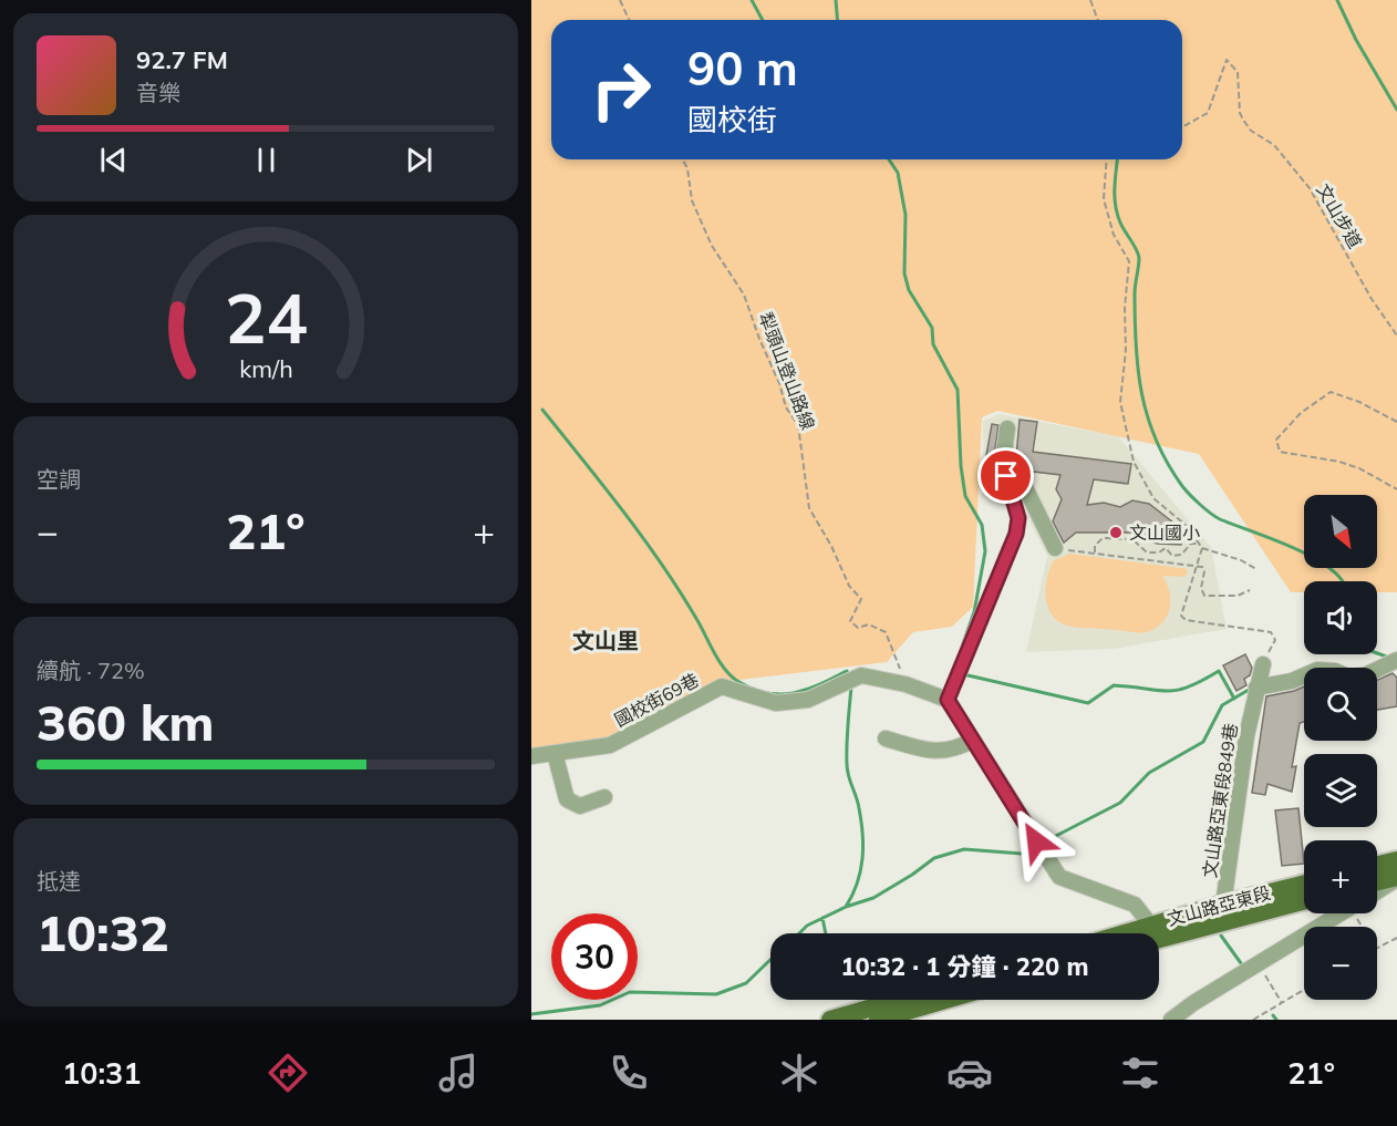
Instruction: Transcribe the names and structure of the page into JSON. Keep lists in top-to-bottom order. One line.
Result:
{"streets":{"main road":["文山路亞東段"],"street":["國校街69巷","文山路亞東段849巷"],"path":["文山步道","犁頭山登山路線"]},"crossings":[["犁頭山登山路線","國校街69巷"],["文山路亞東段849巷","文山路亞東段"]],"districts":["文山里"],"places":["文山國小"],"north":"bottom right","page":{"turn":["90 m","國校街"],"song":["92.7 FM","音樂"],"tile":["空調",["續航 · 72%","360 km"],["抵達","10:32"]],"map_buttons":["+","−"],"heat":["−","21°","+"],"limit":"30","trip":"10:32 · 1 分鐘 · 220 m","tabs":["10:31","21°"],"gauge":["24","km/h"]}}
